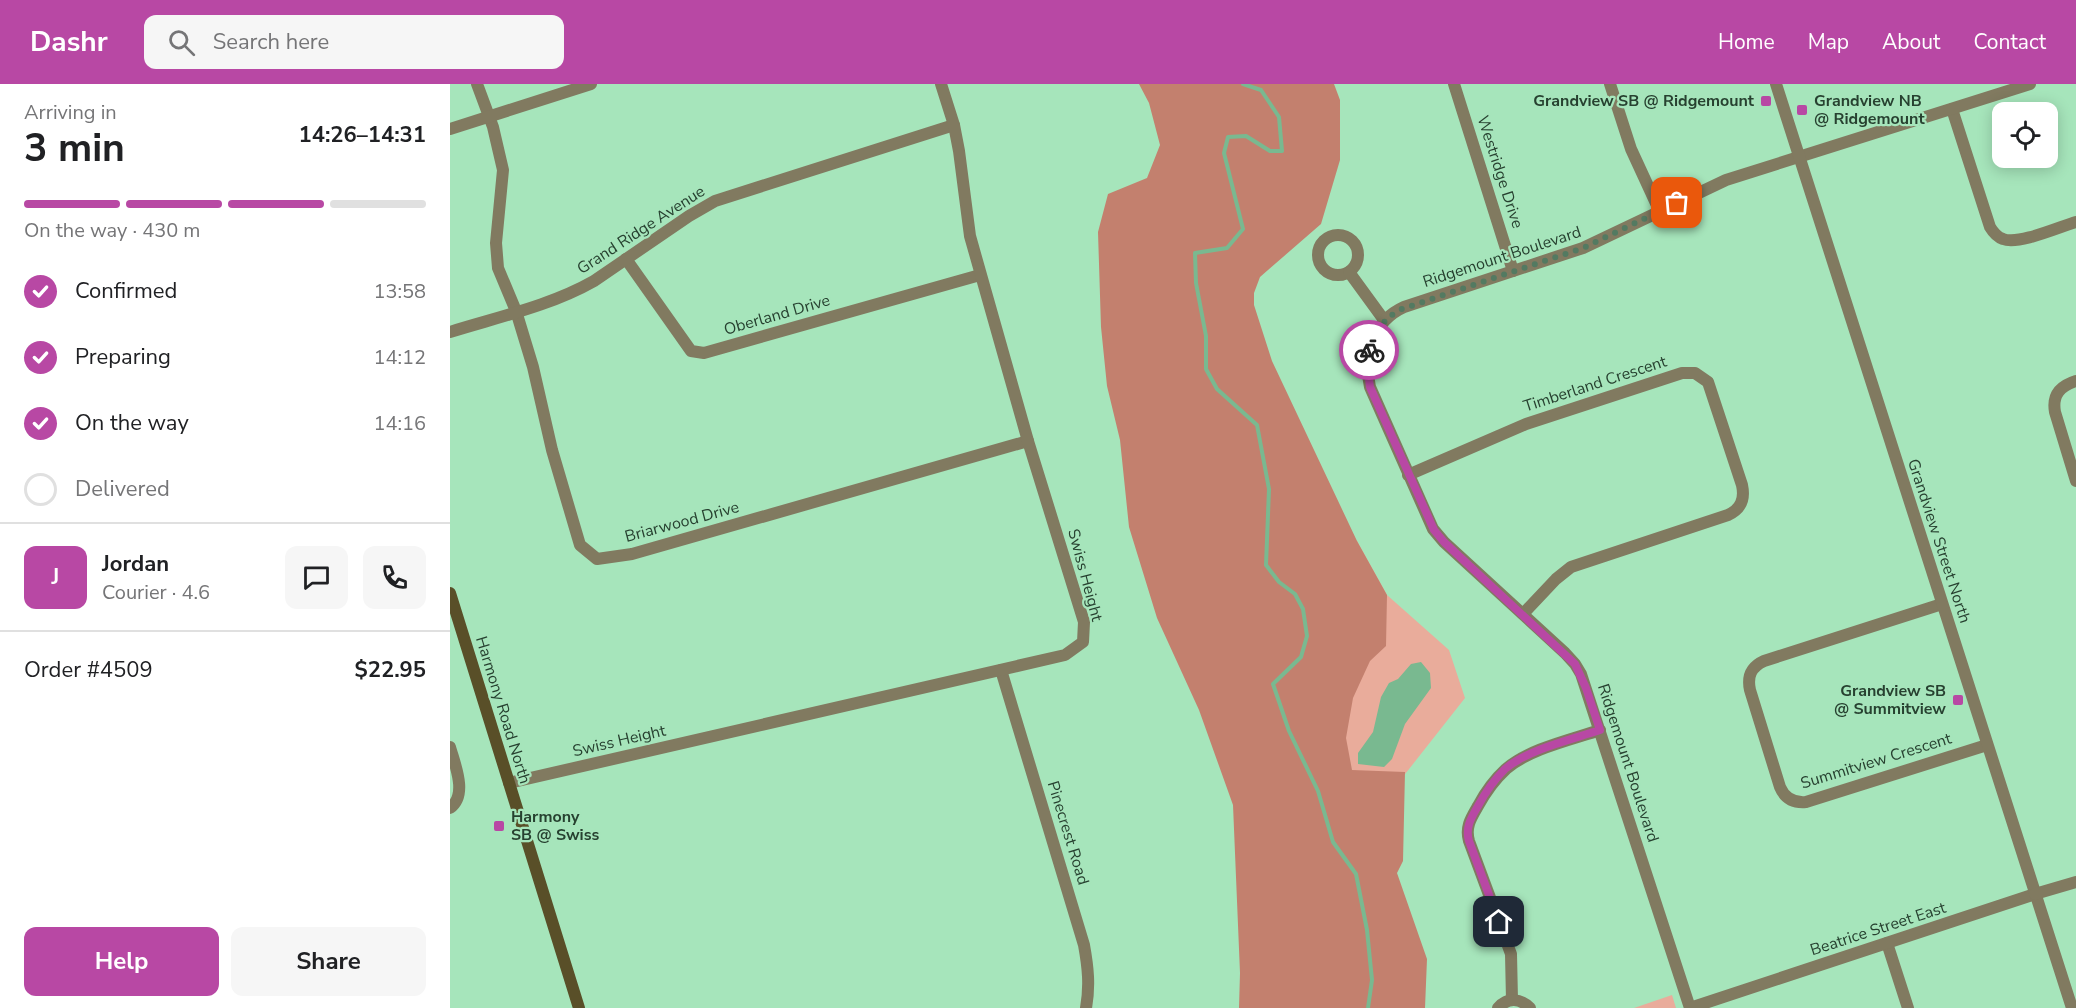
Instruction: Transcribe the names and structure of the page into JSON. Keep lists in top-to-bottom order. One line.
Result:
{"streets":{"main road":["Harmony Road North"],"street":["Westridge Drive","Grand Ridge Avenue","Ridgemount Boulevard","Oberland Drive","Timberland Crescent","Briarwood Drive","Grandview Street North","Swiss Height","Summitview Crescent","Pinecrest Road","Beatrice Street East"]},"crossings":[["Westridge Drive","Ridgemount Boulevard"],["Grand Ridge Avenue","Oberland Drive"],["Grand Ridge Avenue","Briarwood Drive"],["Grand Ridge Avenue","Swiss Height"],["Ridgemount Boulevard","Timberland Crescent"],["Ridgemount Boulevard","Grandview Street North"],["Ridgemount Boulevard","Beatrice Street East"],["Oberland Drive","Swiss Height"],["Briarwood Drive","Swiss Height"],["Grandview Street North","Summitview Crescent"],["Grandview Street North","Beatrice Street East"],["Swiss Height","Harmony Road North"],["Swiss Height","Pinecrest Road"]],"places":{"transit":["Grandview SB @ Ridgemount","Grandview NB @ Ridgemount","Grandview SB @ Summitview","Harmony SB @ Swiss"]},"page":{"header":"Dashr","search":"Search here","nav":["Home","Map","About","Contact"],"heading":["3 min","Arriving in","14:26–14:31"],"panel":["Jordan","Courier · 4.6","Order #4509","$22.95"],"bar":"On the way · 430 m","list":[["Confirmed","13:58"],["Preparing","14:12"],["On the way","14:16"],"Delivered"],"round":"J","buttons":["Help","Share"]}}
